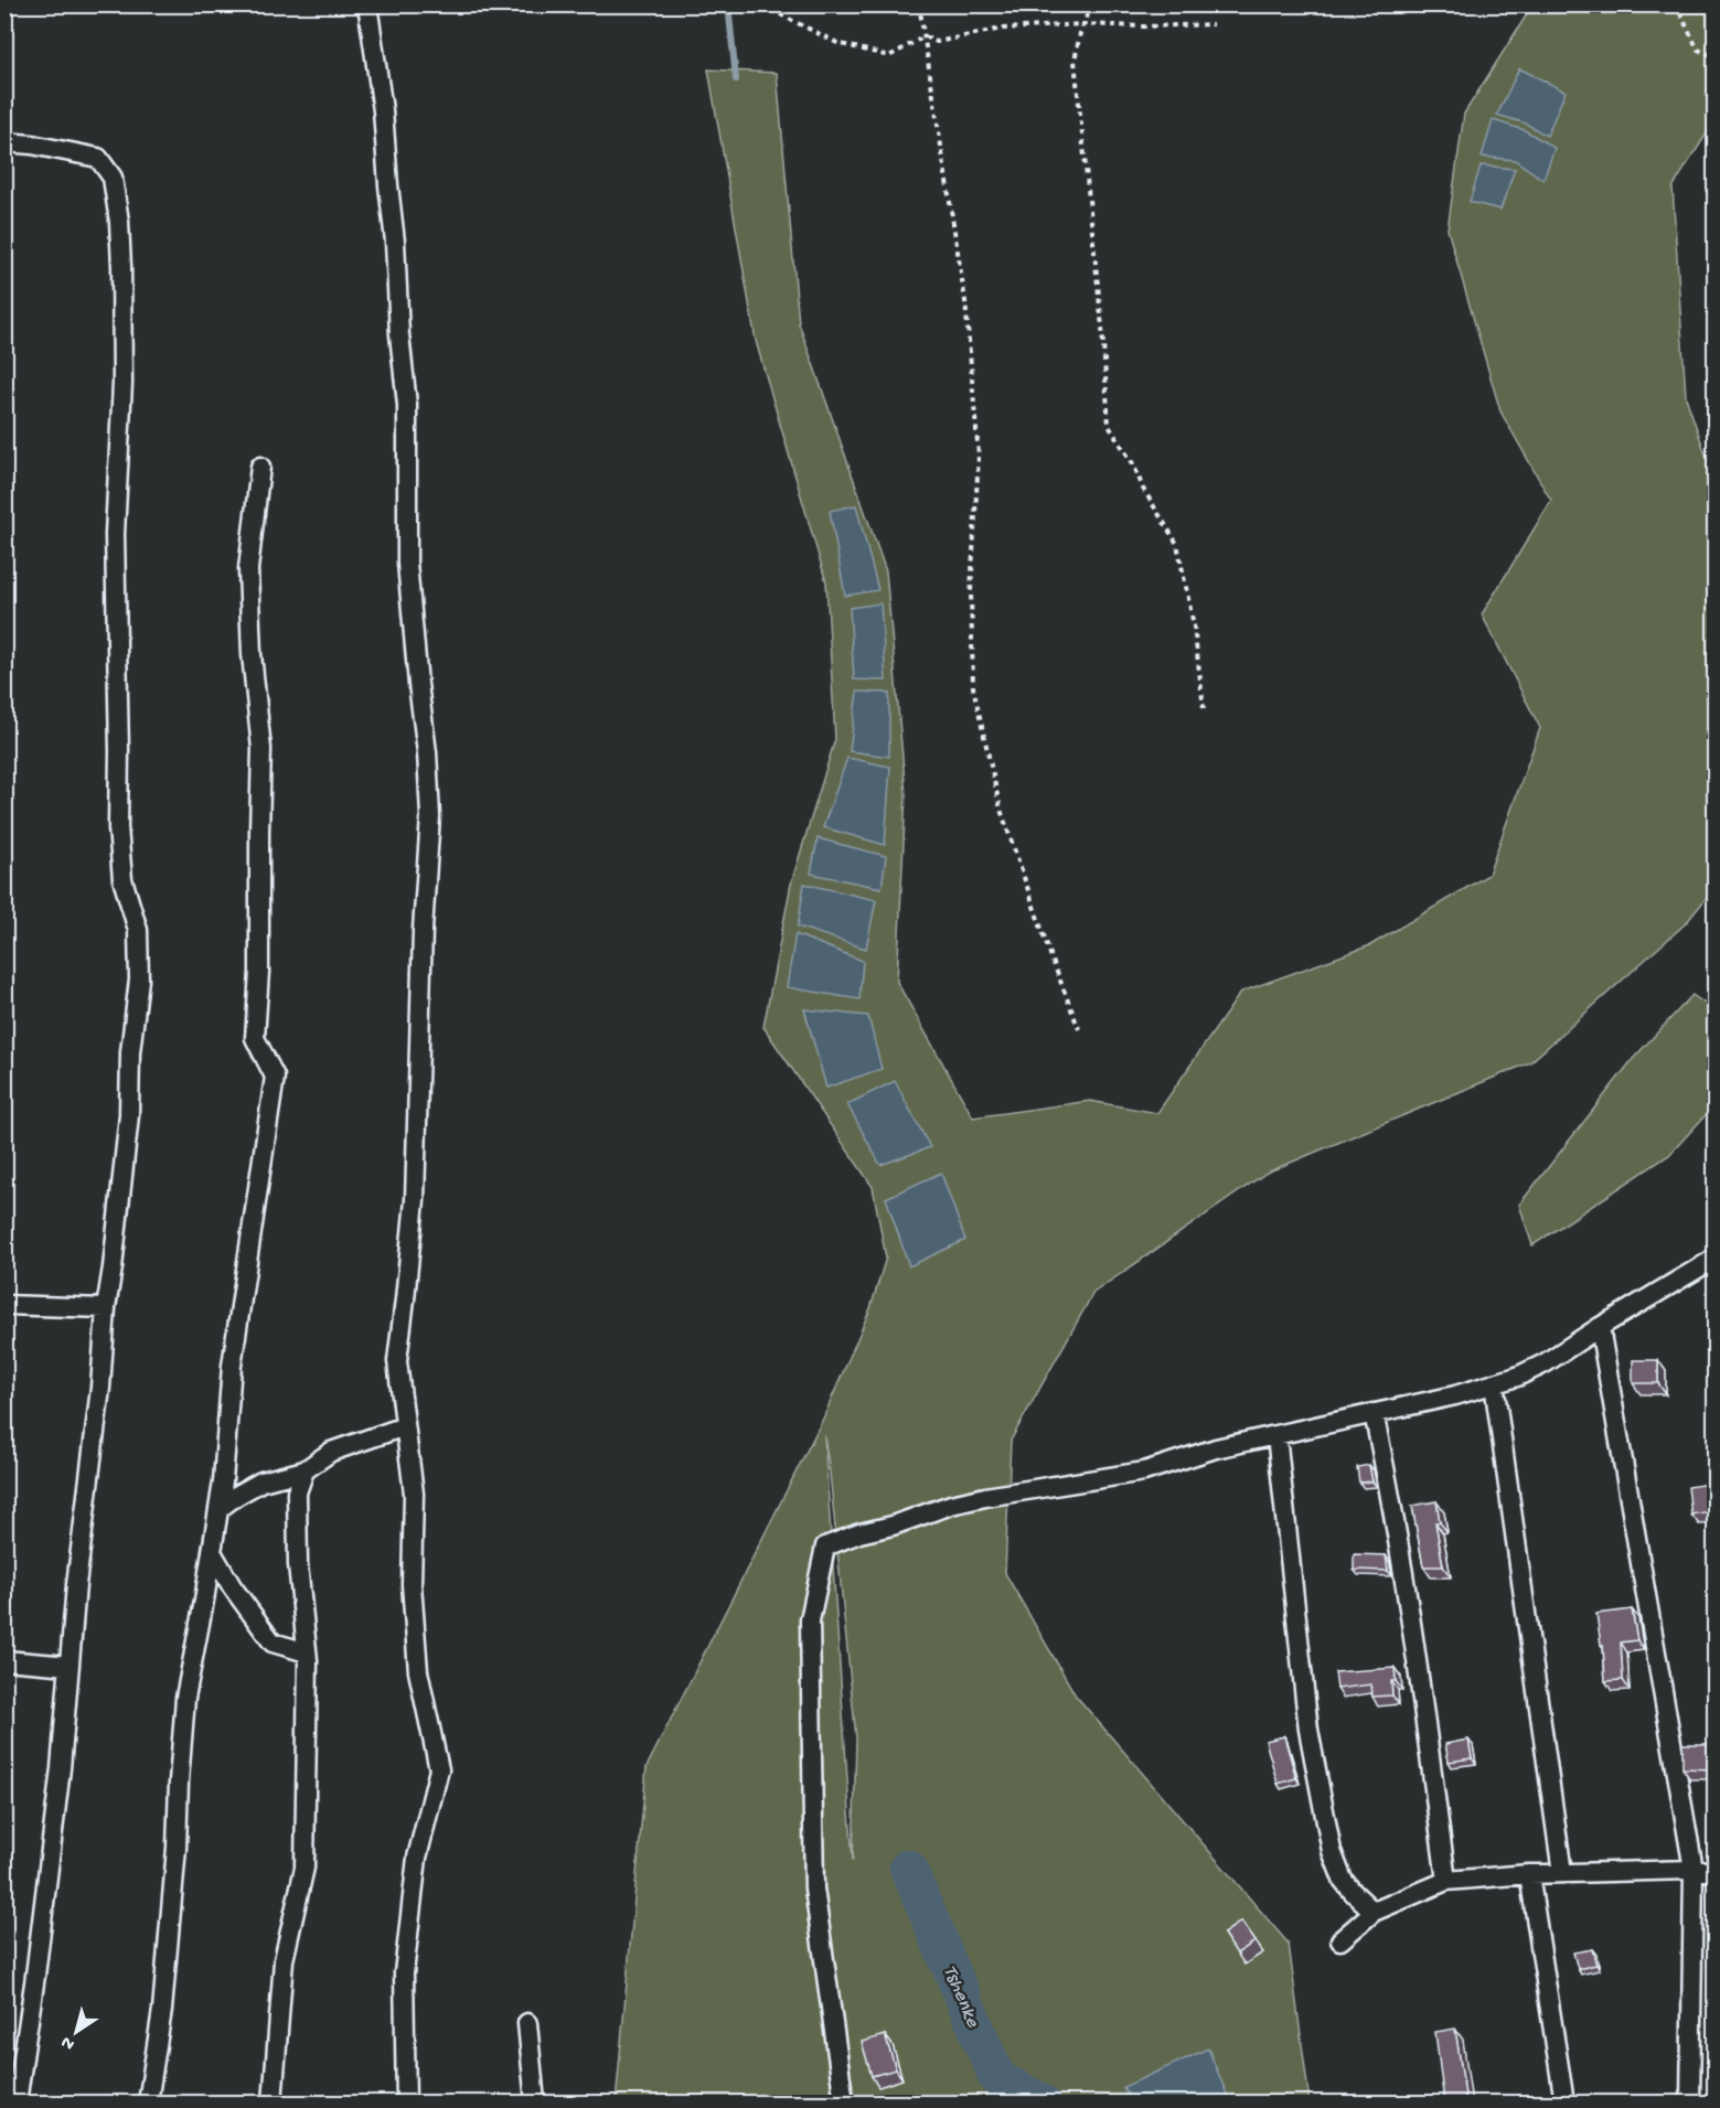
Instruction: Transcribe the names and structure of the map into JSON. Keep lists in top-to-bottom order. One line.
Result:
{"water":["Tshenke"],"north":"bottom left"}
